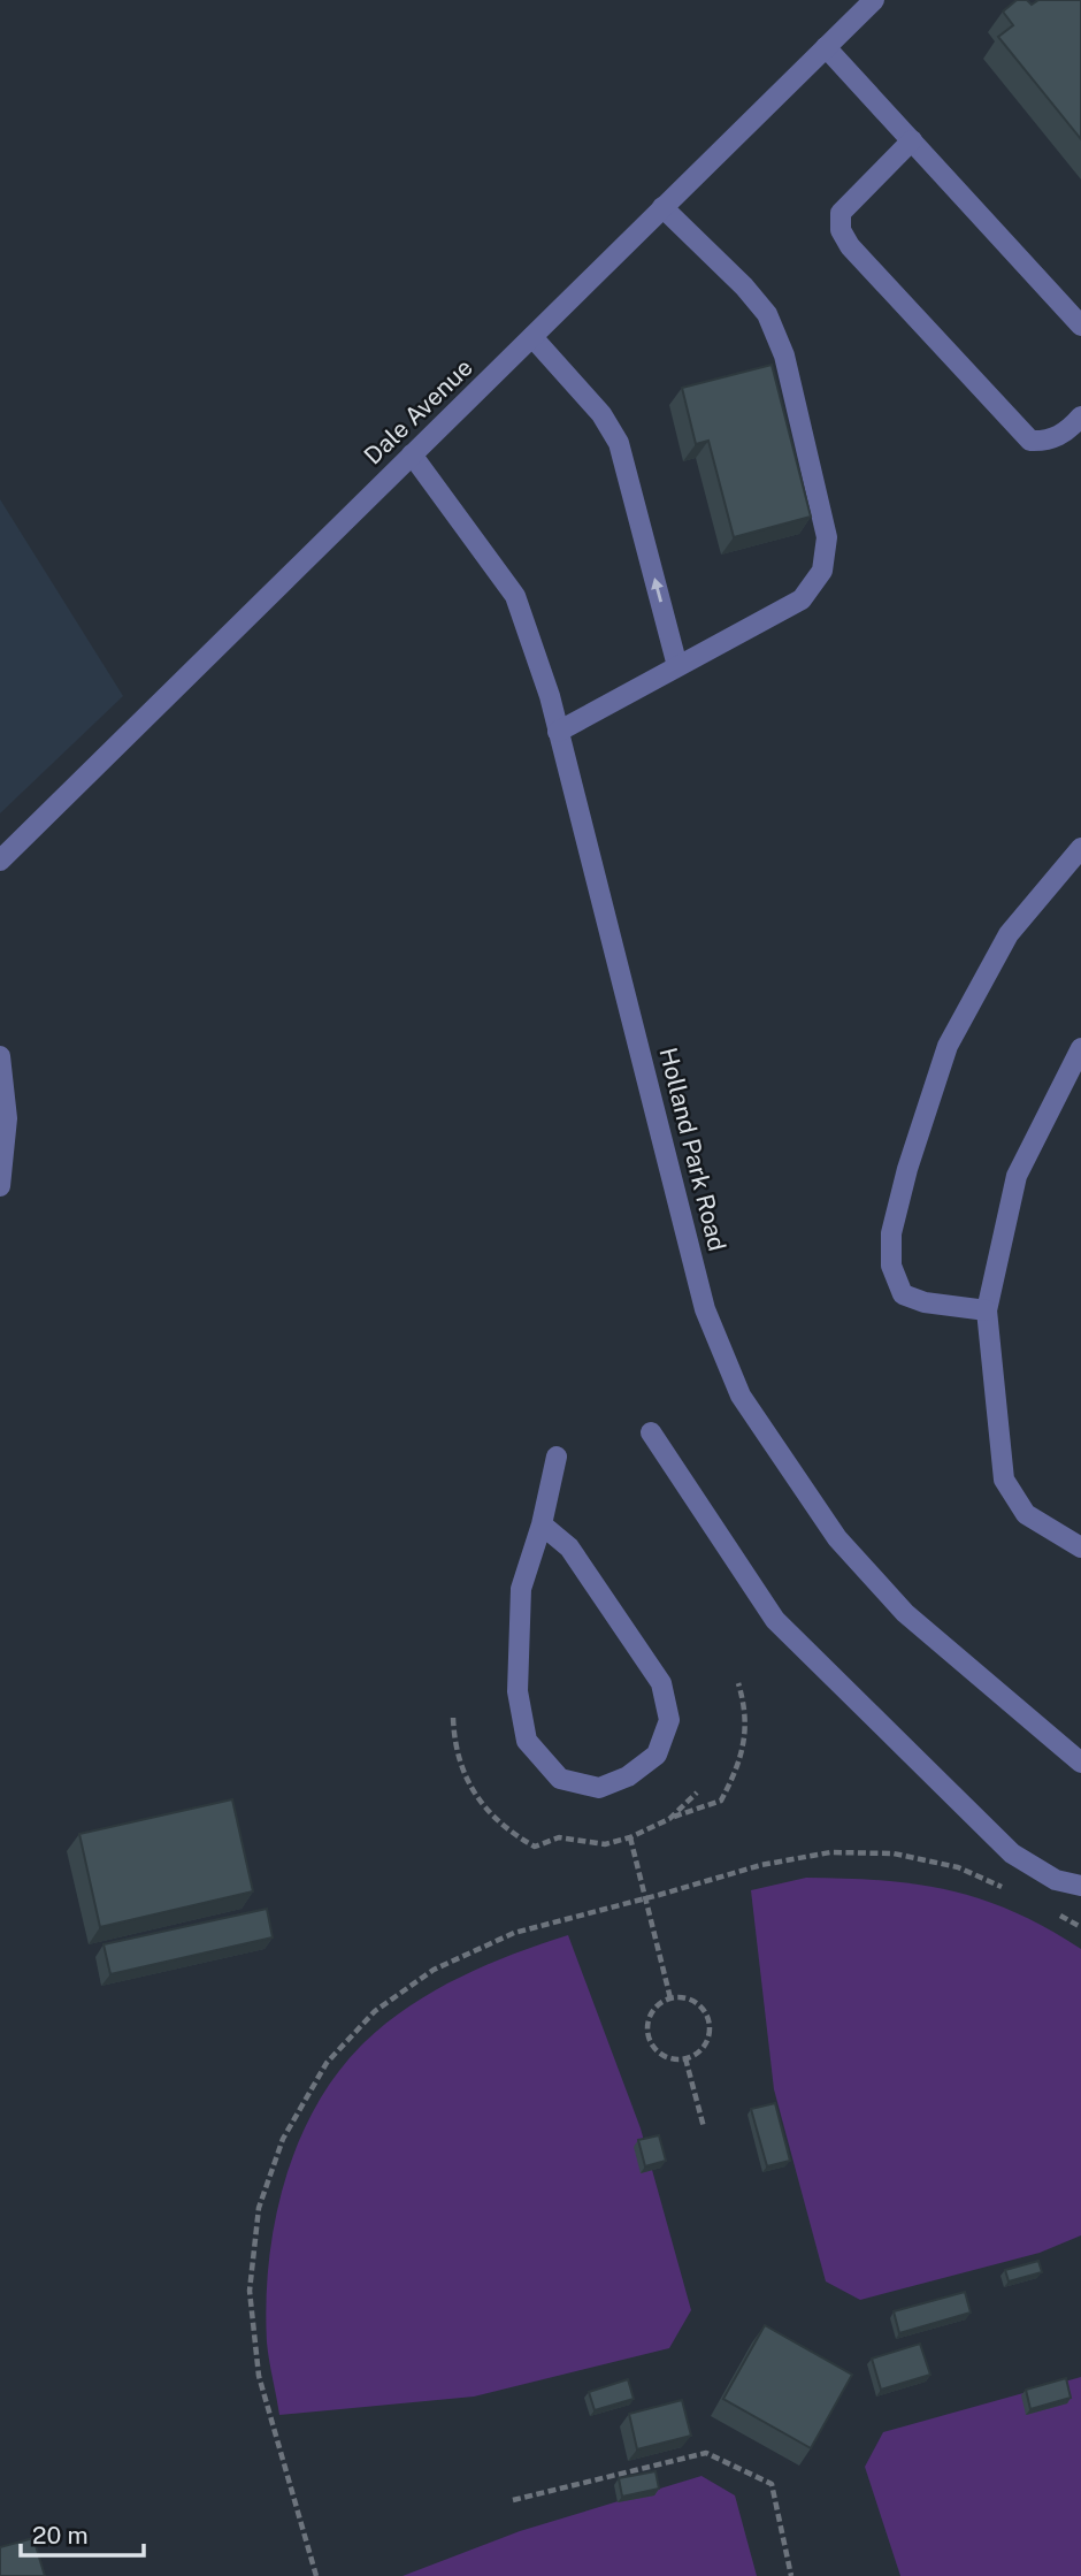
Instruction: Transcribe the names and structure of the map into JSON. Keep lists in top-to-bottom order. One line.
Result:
{"streets":{"street":["Dale Avenue","Holland Park Road"]},"crossings":[["Dale Avenue","Holland Park Road"]],"scale_bar":"20 m"}
